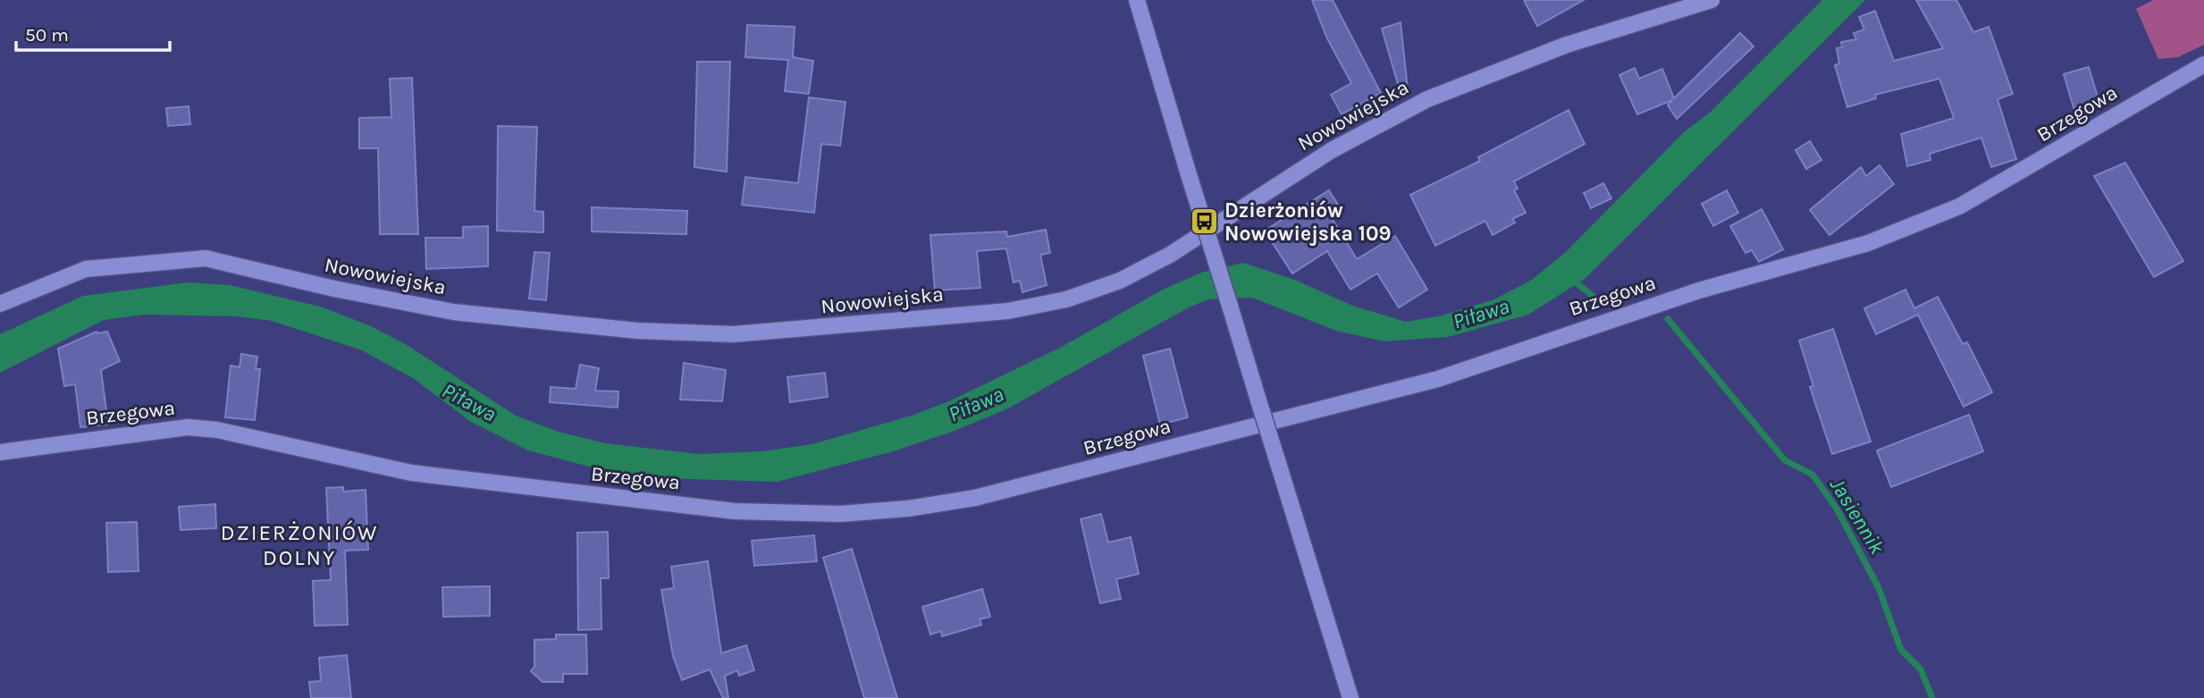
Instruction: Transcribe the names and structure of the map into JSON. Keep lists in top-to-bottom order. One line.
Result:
{"streets":{"street":["Brzegowa","Nowowiejska"]},"districts":["DZIERŻONIÓW DOLNY"],"water":["Piława","Jasiennik"],"places":{"bus stop":["Dzierżoniów Nowowiejska 109"]},"scale_bar":"50 m"}
